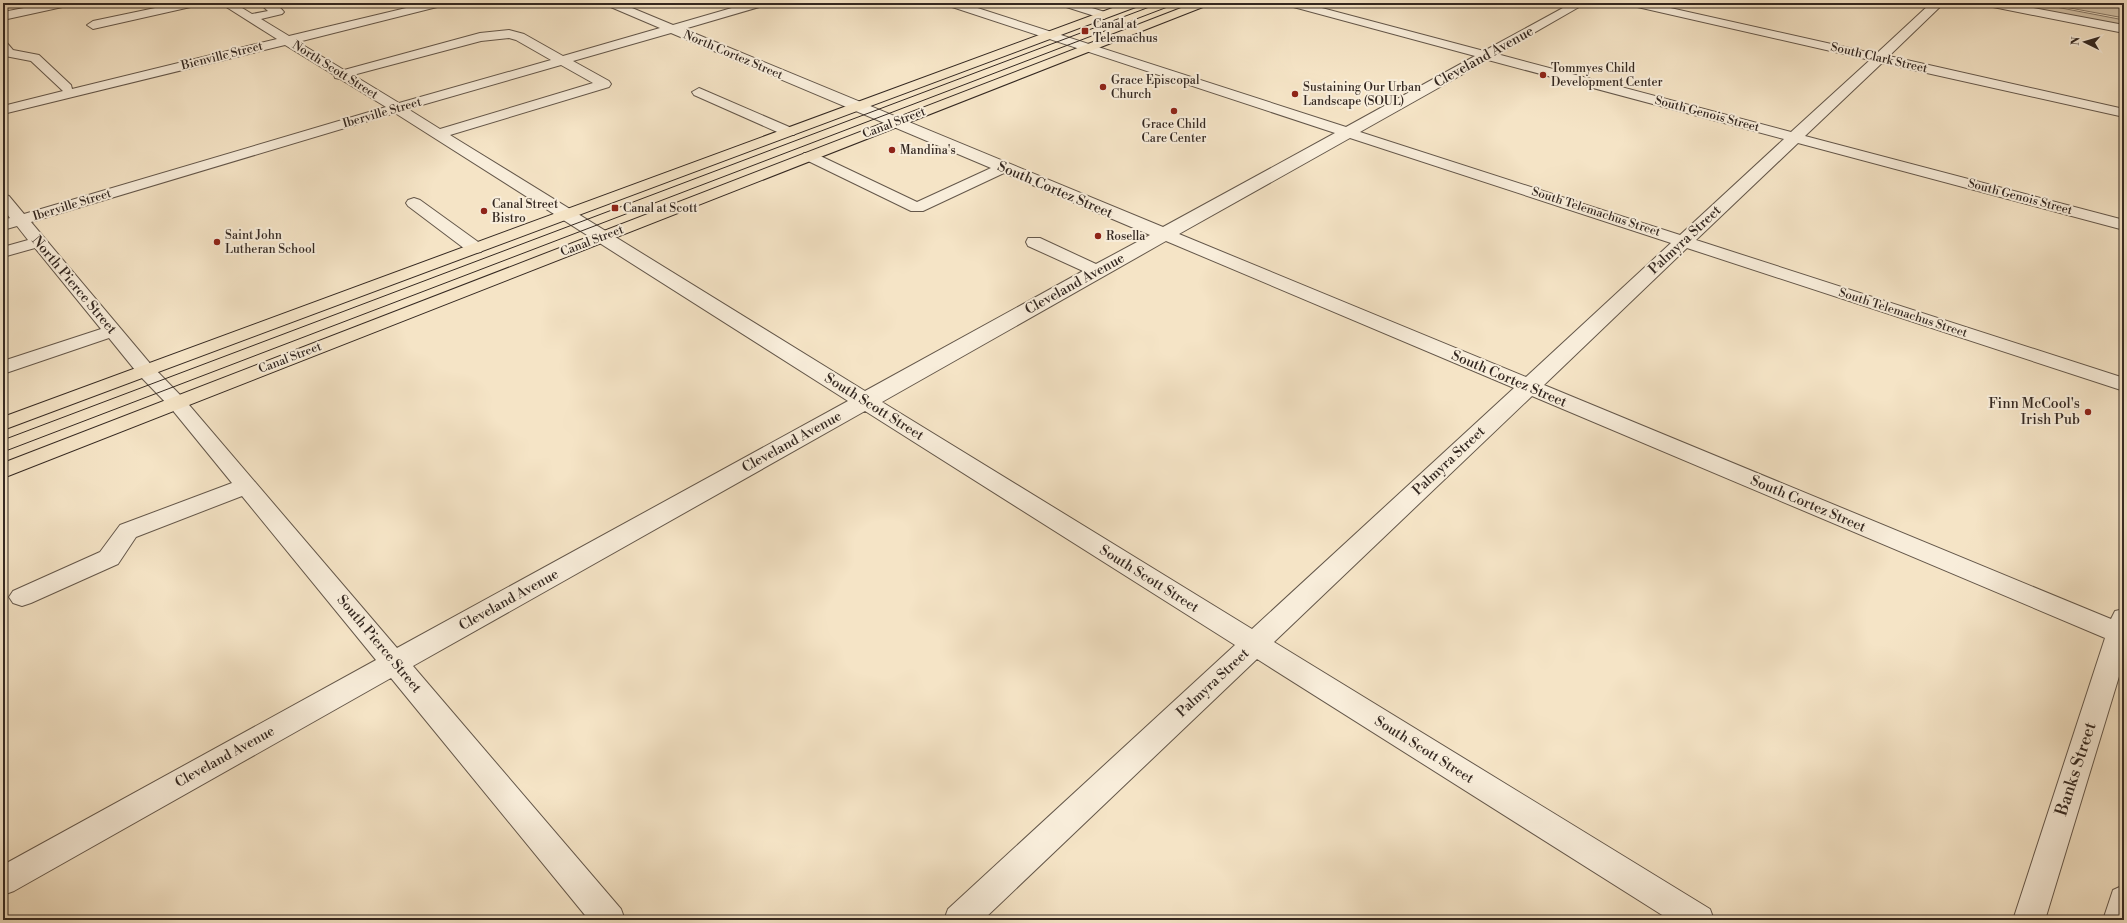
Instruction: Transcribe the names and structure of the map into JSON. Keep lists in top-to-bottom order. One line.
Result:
{"streets":{"main road":["Canal Street"],"street":["North Cortez Street","Bienville Street","Cleveland Avenue","South Clark Street","North Scott Street","Iberville Street","South Genois Street","South Cortez Street","South Telemachus Street","Palmyra Street","North Pierce Street","South Scott Street","South Pierce Street","Banks Street"]},"crossings":[["North Cortez Street","Iberville Street"],["North Cortez Street","Canal Street"],["North Cortez Street","South Cortez Street"],["Bienville Street","North Scott Street"],["Cleveland Avenue","South Genois Street"],["Cleveland Avenue","South Cortez Street"],["Cleveland Avenue","South Telemachus Street"],["Cleveland Avenue","South Scott Street"],["Cleveland Avenue","South Pierce Street"],["South Clark Street","Palmyra Street"],["North Scott Street","Iberville Street"],["North Scott Street","Canal Street"],["North Scott Street","South Scott Street"],["Iberville Street","North Pierce Street"],["South Genois Street","Palmyra Street"],["Canal Street","South Cortez Street"],["Canal Street","South Telemachus Street"],["Canal Street","North Pierce Street"],["Canal Street","South Scott Street"],["Canal Street","South Pierce Street"],["South Cortez Street","Palmyra Street"],["South Cortez Street","Banks Street"],["South Telemachus Street","Palmyra Street"],["Palmyra Street","South Scott Street"],["North Pierce Street","South Pierce Street"]],"places":{"transit":["Canal at Telemachus","Canal at Scott"],"other":["Tommyes Child Development Center","Grace Episcopal Church","Sustaining Our Urban Landscape (SOUL)","Grace Child Care Center","Mandina's","Canal Street Bistro","Rosella","Saint John Lutheran School","Finn McCool's Irish Pub"]},"north":"left"}
